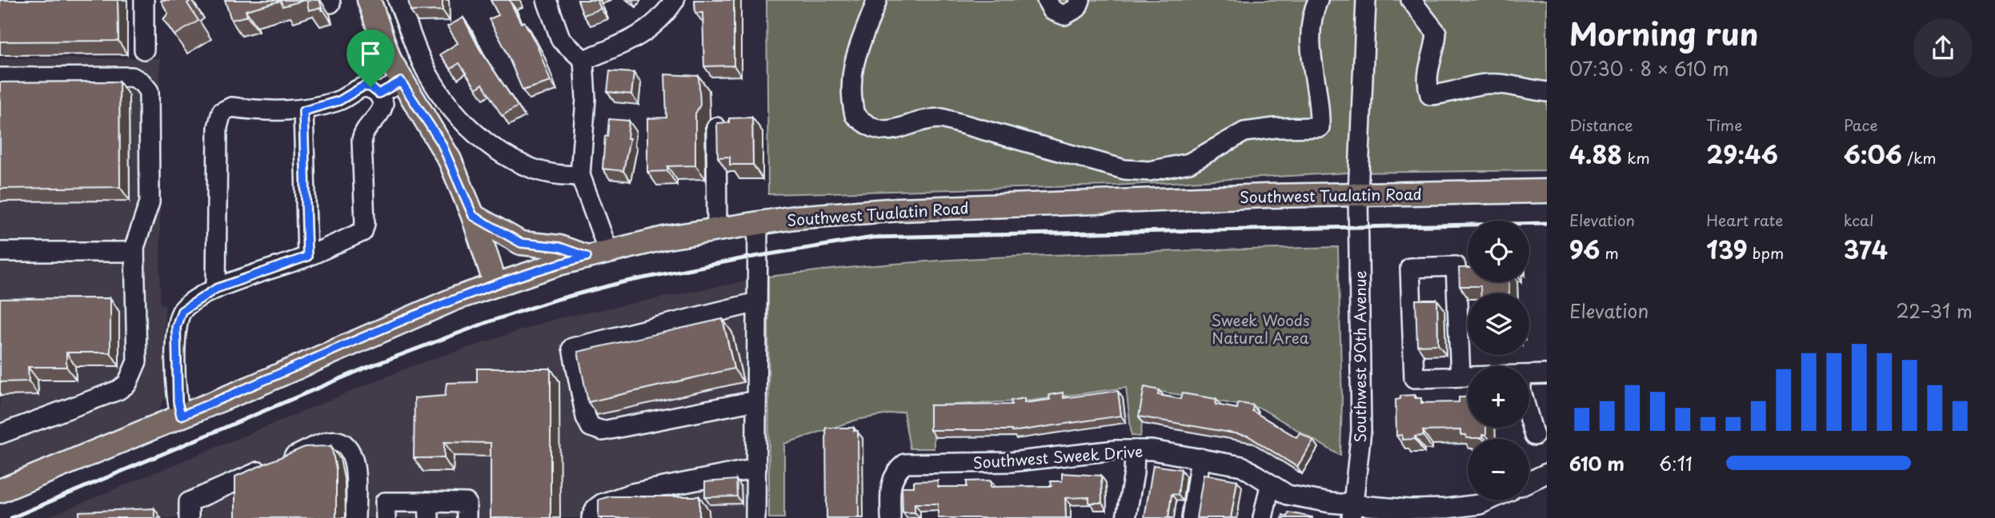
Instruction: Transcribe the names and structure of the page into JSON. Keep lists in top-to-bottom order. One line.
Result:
{"streets":{"main road":["Southwest Tualatin Road"],"street":["Southwest 90th Avenue","Southwest Sweek Drive"]},"crossings":[["Southwest Tualatin Road","Southwest 90th Avenue"],["Southwest 90th Avenue","Southwest Sweek Drive"]],"parks":["Sweek Woods Natural Area"],"page":{"heading":["Morning run","07:30 · 8 × 610 m"],"stats":[["Distance","4.88 km"],["Time","29:46"],["Pace","6:06 /km"],["Elevation","96 m"],["Heart rate","139 bpm"],["kcal","374"]],"map_buttons":["+","−"],"chart":["Elevation","22–31 m"],"list":[{"name":"610 m","note":"6:11"}]}}
